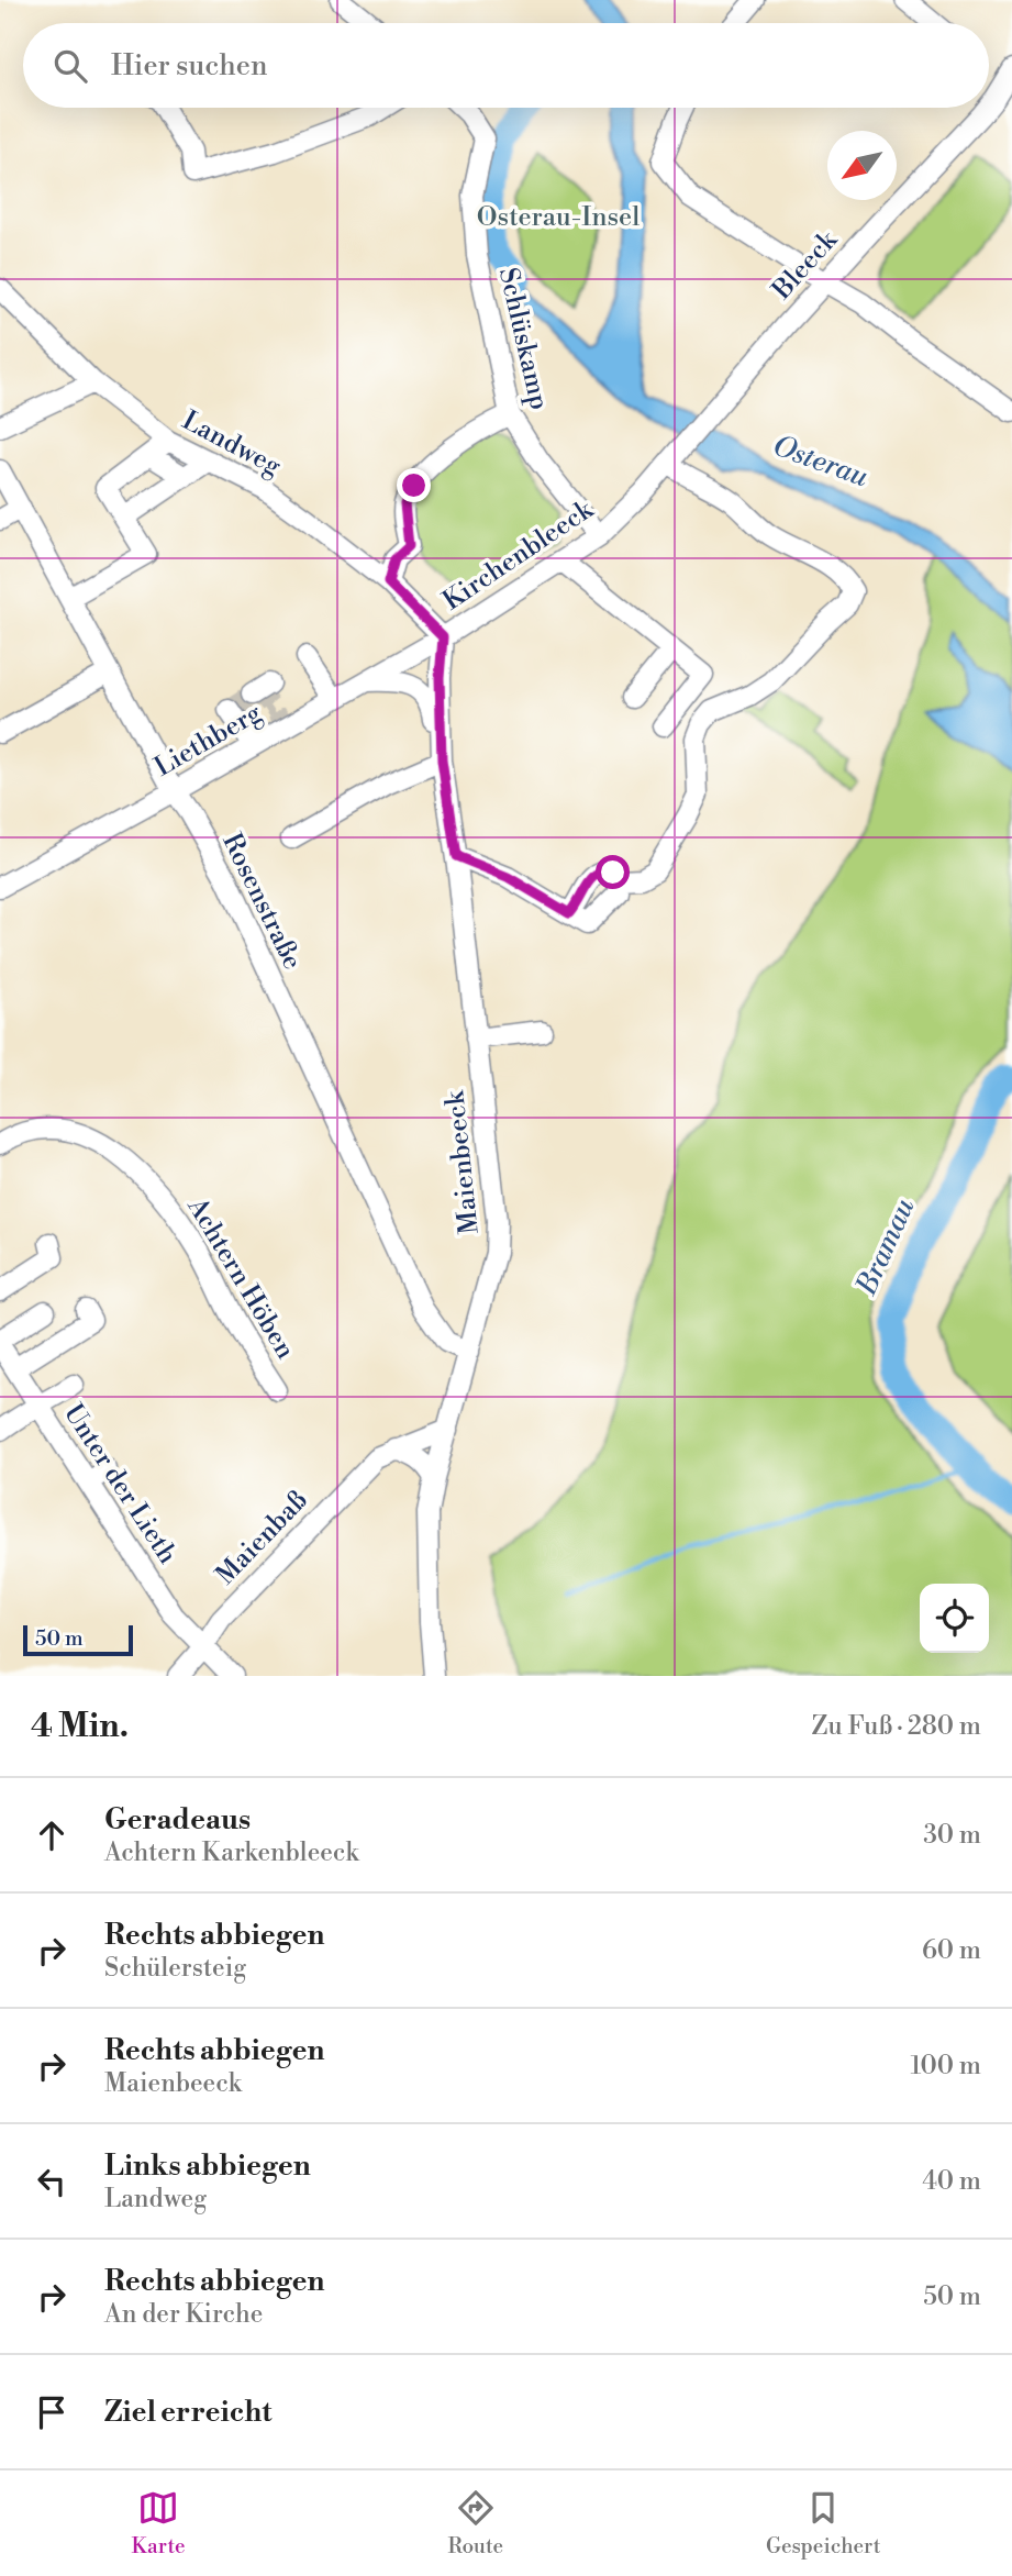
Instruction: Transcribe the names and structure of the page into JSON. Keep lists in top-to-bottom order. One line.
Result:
{"streets":{"street":["Bleeck","Schlüskamp","Landweg","Kirchenbleeck","Liethberg","Rosenstraße","Maienbeeck","Achtern Höben","Unter der Lieth","Maienbaß"]},"crossings":[["Bleeck","Kirchenbleeck"],["Schlüskamp","Kirchenbleeck"],["Landweg","Kirchenbleeck"],["Landweg","Liethberg"],["Landweg","Maienbeeck"],["Kirchenbleeck","Liethberg"],["Kirchenbleeck","Maienbeeck"],["Liethberg","Rosenstraße"],["Liethberg","Maienbeeck"],["Rosenstraße","Maienbeeck"],["Maienbeeck","Maienbaß"],["Unter der Lieth","Maienbaß"]],"water":["Osterau","Bramau"],"parks":["Osterau-Insel"],"scale_bar":"50 m","north":"bottom left","page":{"search":"Hier suchen","scale":"50 m","heading":["4 Min.","Zu Fuß · 280 m"],"list":[["Geradeaus","Achtern Karkenbleeck","30 m"],["Rechts abbiegen","Schülersteig","60 m"],["Rechts abbiegen","Maienbeeck","100 m"],["Links abbiegen","Landweg","40 m"],["Rechts abbiegen","An der Kirche","50 m"],"Ziel erreicht"],"nav":["Karte","Route","Gespeichert"]}}
